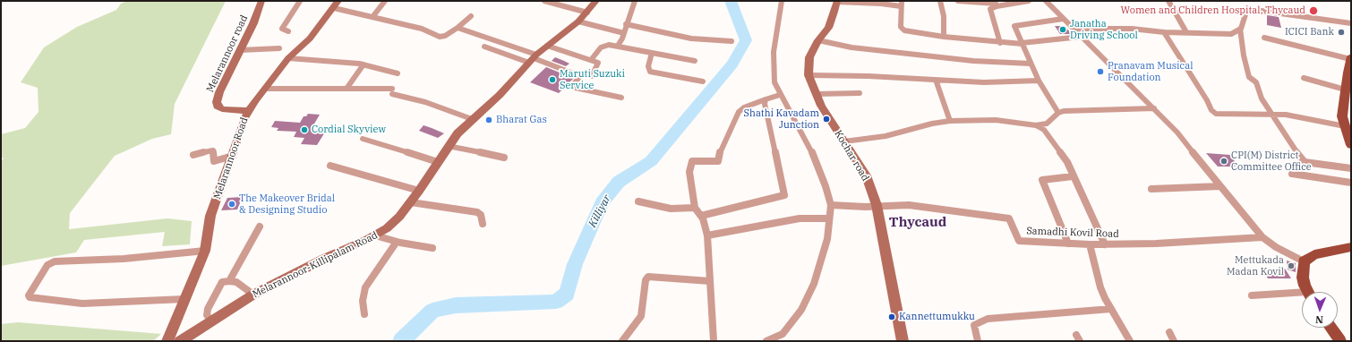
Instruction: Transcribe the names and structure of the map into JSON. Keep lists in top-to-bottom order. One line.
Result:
{"streets":{"street":["Melarannoor road","Kochar road","Melarannoor Road","Samadhi Kovil Road","Melarannoor-Killipalam Road"]},"crossings":[["Melarannoor road","Melarannoor Road"],["Kochar road","Samadhi Kovil Road"]],"districts":["Thycaud"],"water":["Killiyar"],"places":["Women and Children Hospital, Thycaud","Janatha Driving School","ICICI Bank","Pranavam Musical Foundation","Maruti Suzuki Service","Shathi Kavadam Junction","Bharat Gas","Cordial Skyview","CPI(M) District Committee Office","The Makeover Bridal & Designing Studio","Mettukada Madan Kovil","Kannettumukku"],"north":"bottom"}
